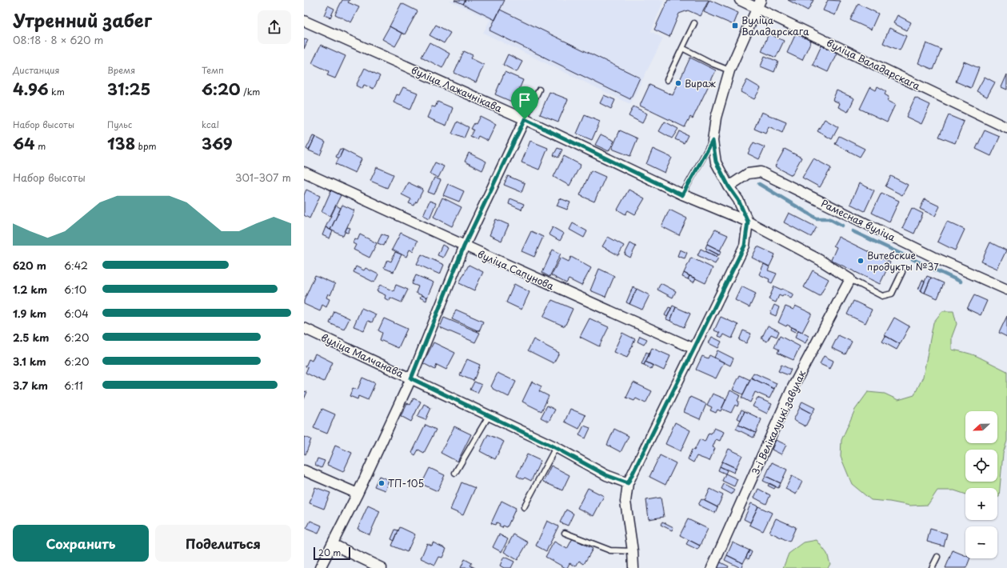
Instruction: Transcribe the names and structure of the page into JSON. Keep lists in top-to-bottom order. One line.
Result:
{"streets":{"street":["вуліца Валадарскага","вуліца Лажачнікава","Рамесная вуліца","вуліца Сапунова","вуліца Малчанава","3-і Велікалуцкі завулак"]},"crossings":[["вуліца Лажачнікава","3-і Велікалуцкі завулак"]],"places":{"transit":["Вуліца Валадарскага"],"other":["Вираж","Витебские продукты №37","ТП-105"]},"scale_bar":"20 m","north":"left","page":{"heading":["Утренний забег","08:18 · 8 × 620 m"],"stats":[["Дистанция","4.96 km"],["Время","31:25"],["Темп","6:20 /km"],["Набор высоты","64 m"],["Пульс","138 bpm"],["kcal","369"]],"chart":["Набор высоты","301–307 m"],"list":[{"name":"620 m","note":"6:42"},{"name":"1.2 km","note":"6:10"},{"name":"1.9 km","note":"6:04"},{"name":"2.5 km","note":"6:20"},{"name":"3.1 km","note":"6:20"},{"name":"3.7 km","note":"6:11"}],"map_buttons":["+","−"],"buttons":["Сохранить","Поделиться"],"scale":"20 m"}}
